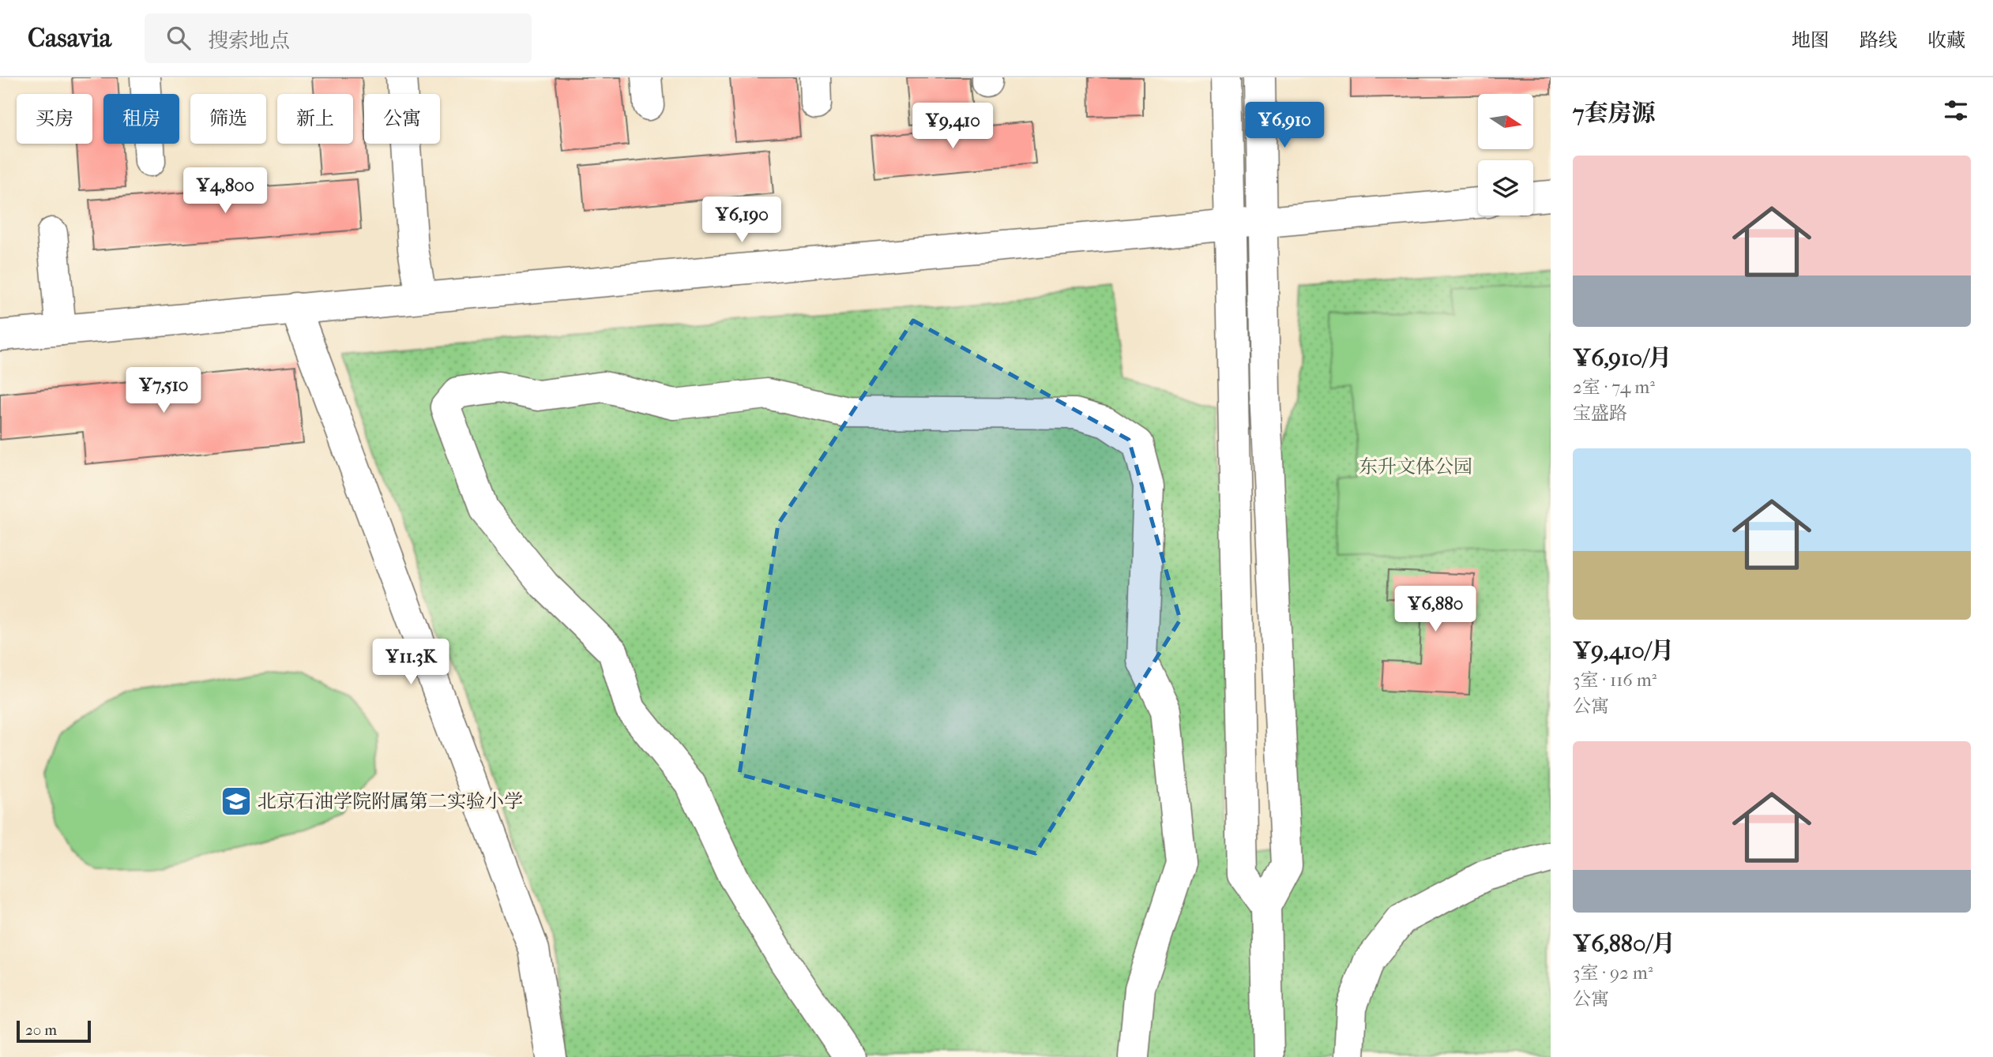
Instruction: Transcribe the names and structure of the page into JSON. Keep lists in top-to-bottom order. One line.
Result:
{"parks":["东升文体公园"],"places":{"school or university":["北京石油学院附属第二实验小学"]},"scale_bar":"20 m","north":"right","page":{"header":"Casavia","search":"搜索地点","nav":["地图","路线","收藏"],"heading":"7套房源","chip":["买房","租房","筛选","新上","公寓"],"price":["¥6,910","¥9,410","¥4,800","¥6,190","¥7,510","¥6,880","¥11.3K"],"list":[{"name":"¥6,910/月","note":"2室 · 74 m² · 宝盛路"},{"name":"¥9,410/月","note":"3室 · 116 m² · 公寓"},{"name":"¥6,880/月","note":"3室 · 92 m² · 公寓"}],"scale":"20 m"}}
